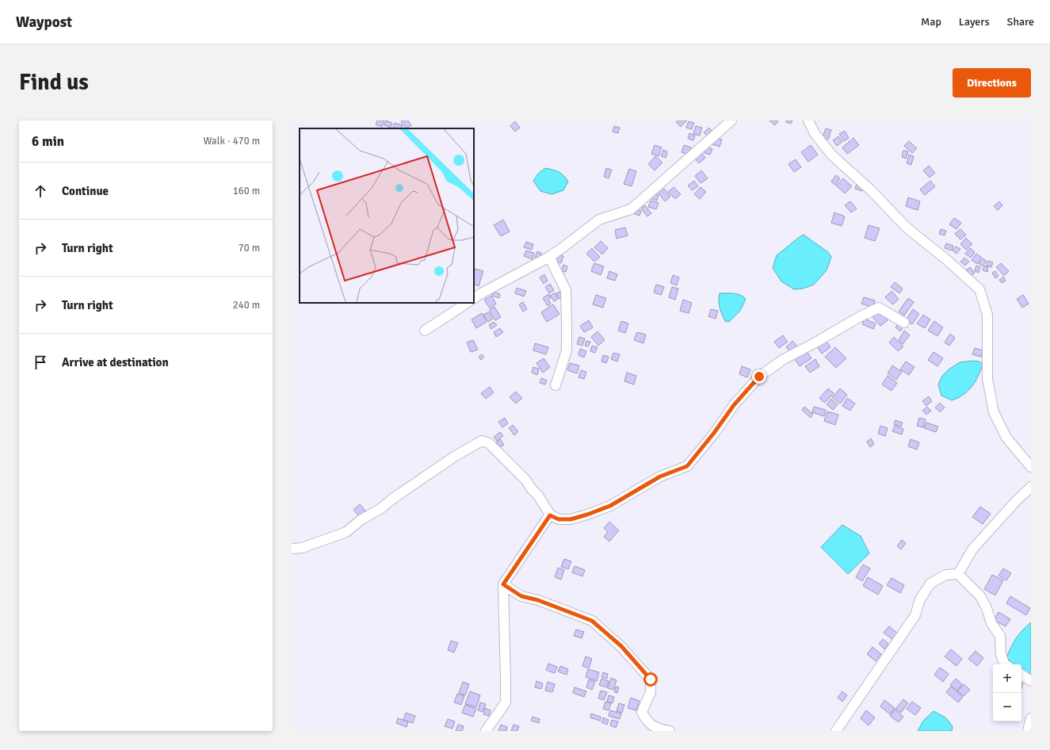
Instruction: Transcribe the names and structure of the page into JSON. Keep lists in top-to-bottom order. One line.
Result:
{"page":{"header":"Waypost","nav":["Map","Layers","Share"],"buttons":"Directions","title":"Find us","heading":["6 min","Walk · 470 m"],"list":[["Continue","160 m"],["Turn right","70 m"],["Turn right","240 m"],"Arrive at destination"],"map_buttons":["+","−"]}}
